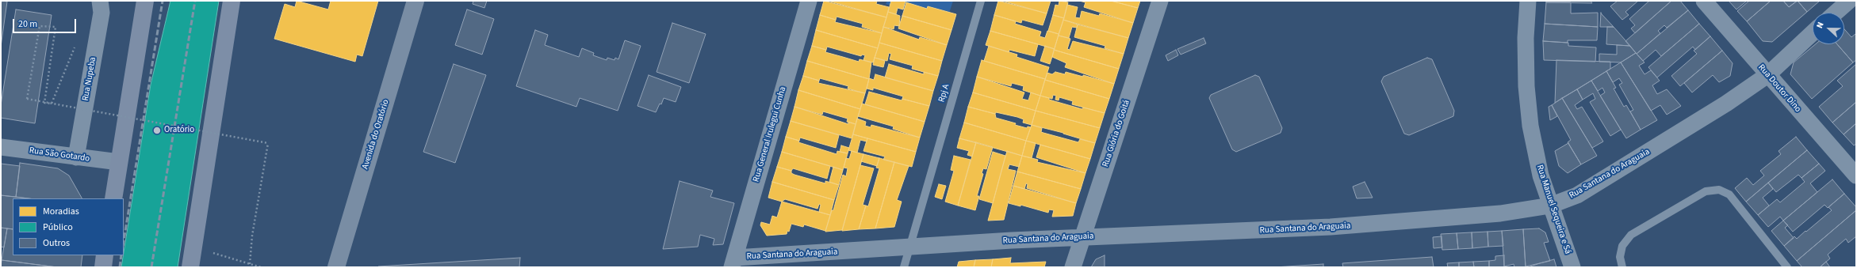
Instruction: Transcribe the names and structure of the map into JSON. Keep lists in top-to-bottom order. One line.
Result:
{"streets":{"main road":["Avenida do Oratório"],"street":["Rua Nupeba","Rua Doutor Dino","Rua Glória do Goitá","Rua General Irulegui Cunha","Rua São Gotardo","Rua Santana do Araguaia","Rua Manuel Sequeira e Sá"],"lane":["Rpj A"]},"crossings":[["Rua Nupeba","Rua São Gotardo"],["Rua Doutor Dino","Rua Santana do Araguaia"],["Rpj A","Rua Santana do Araguaia"],["Rua Glória do Goitá","Rua Santana do Araguaia"],["Rua General Irulegui Cunha","Rua Santana do Araguaia"],["Rua Santana do Araguaia","Rua Manuel Sequeira e Sá"]],"places":["Oratório"],"legend":["Moradias","Público","Outros"],"scale_bar":"20 m","north":"left"}
